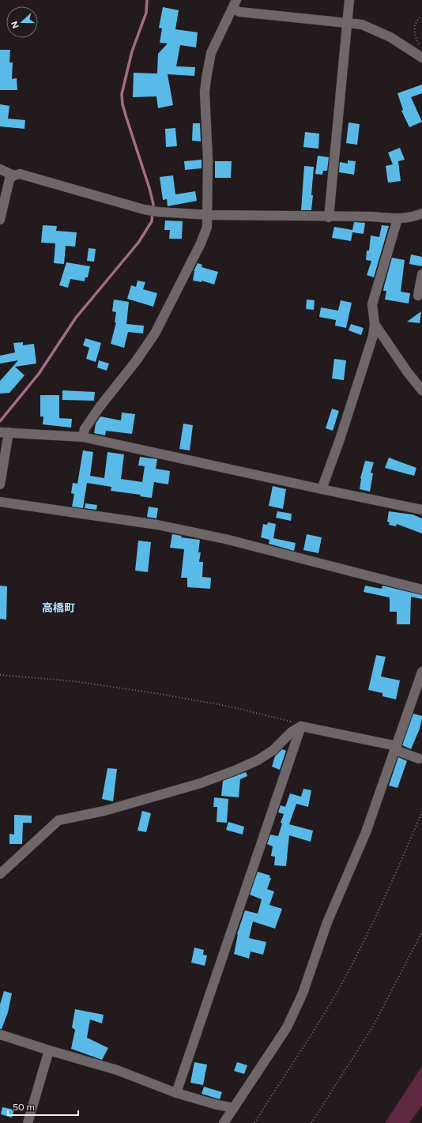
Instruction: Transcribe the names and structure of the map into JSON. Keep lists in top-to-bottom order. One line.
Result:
{"districts":["高橋町"],"scale_bar":"50 m","north":"left"}
